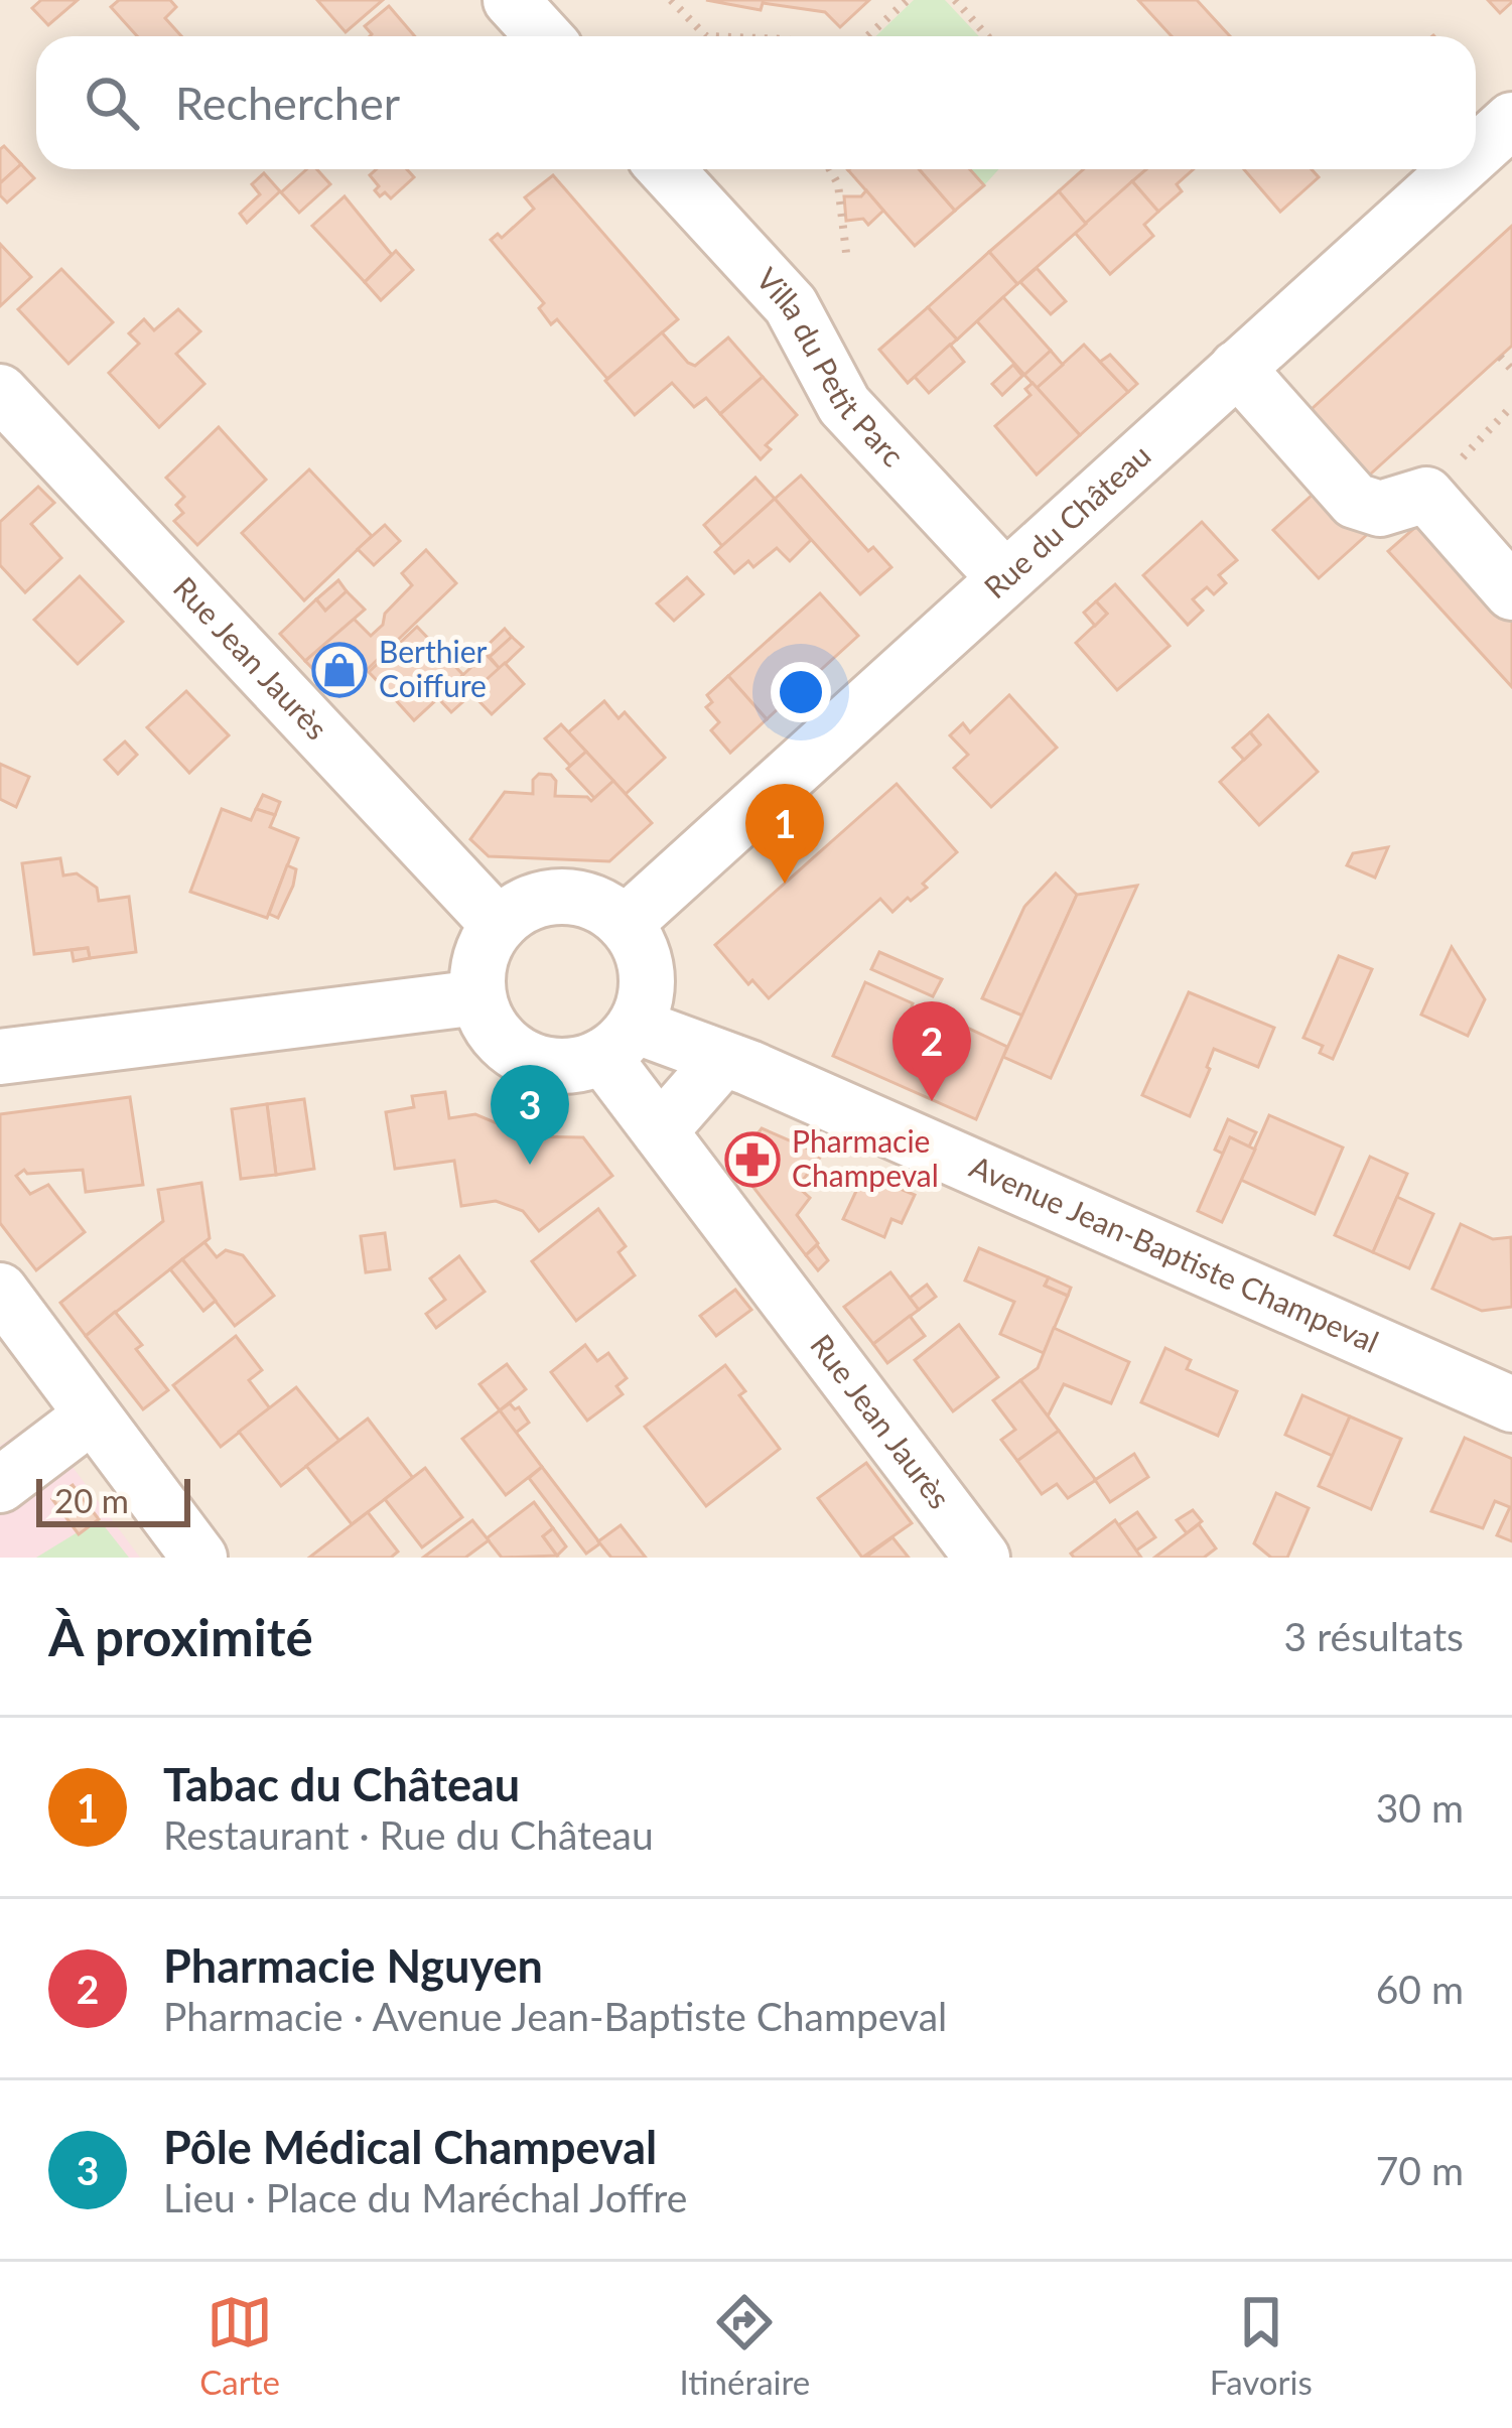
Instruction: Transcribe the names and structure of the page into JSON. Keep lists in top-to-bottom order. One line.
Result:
{"streets":{"street":["Villa du Petit Parc","Rue du Château","Rue Jean Jaurès","Avenue Jean-Baptiste Champeval"]},"crossings":[["Villa du Petit Parc","Rue du Château"],["Rue du Château","Rue Jean Jaurès"],["Rue du Château","Avenue Jean-Baptiste Champeval"],["Rue Jean Jaurès","Avenue Jean-Baptiste Champeval"]],"places":{"shop":["Berthier Coiffure"],"pharmacy":["Pharmacie Champeval"]},"scale_bar":"20 m","page":{"search":"Rechercher","pins":["1","2","3"],"scale":"20 m","heading":["À proximité","3 résultats"],"list":[{"mark":"1","name":"Tabac du Château","note":"Restaurant · Rue du Château","value":"30 m"},{"mark":"2","name":"Pharmacie Nguyen","note":"Pharmacie · Avenue Jean-Baptiste Champeval","value":"60 m"},{"mark":"3","name":"Pôle Médical Champeval","note":"Lieu · Place du Maréchal Joffre","value":"70 m"}],"nav":["Carte","Itinéraire","Favoris"]}}
